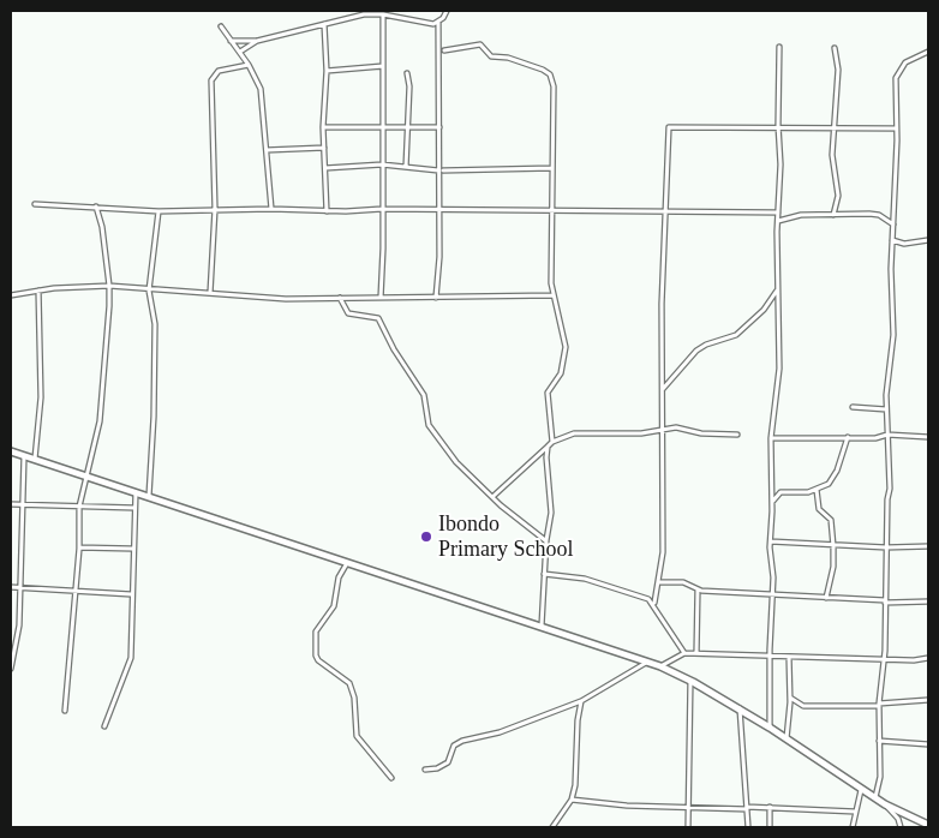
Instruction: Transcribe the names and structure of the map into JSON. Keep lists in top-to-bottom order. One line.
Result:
{"places":["Ibondo Primary School"]}
